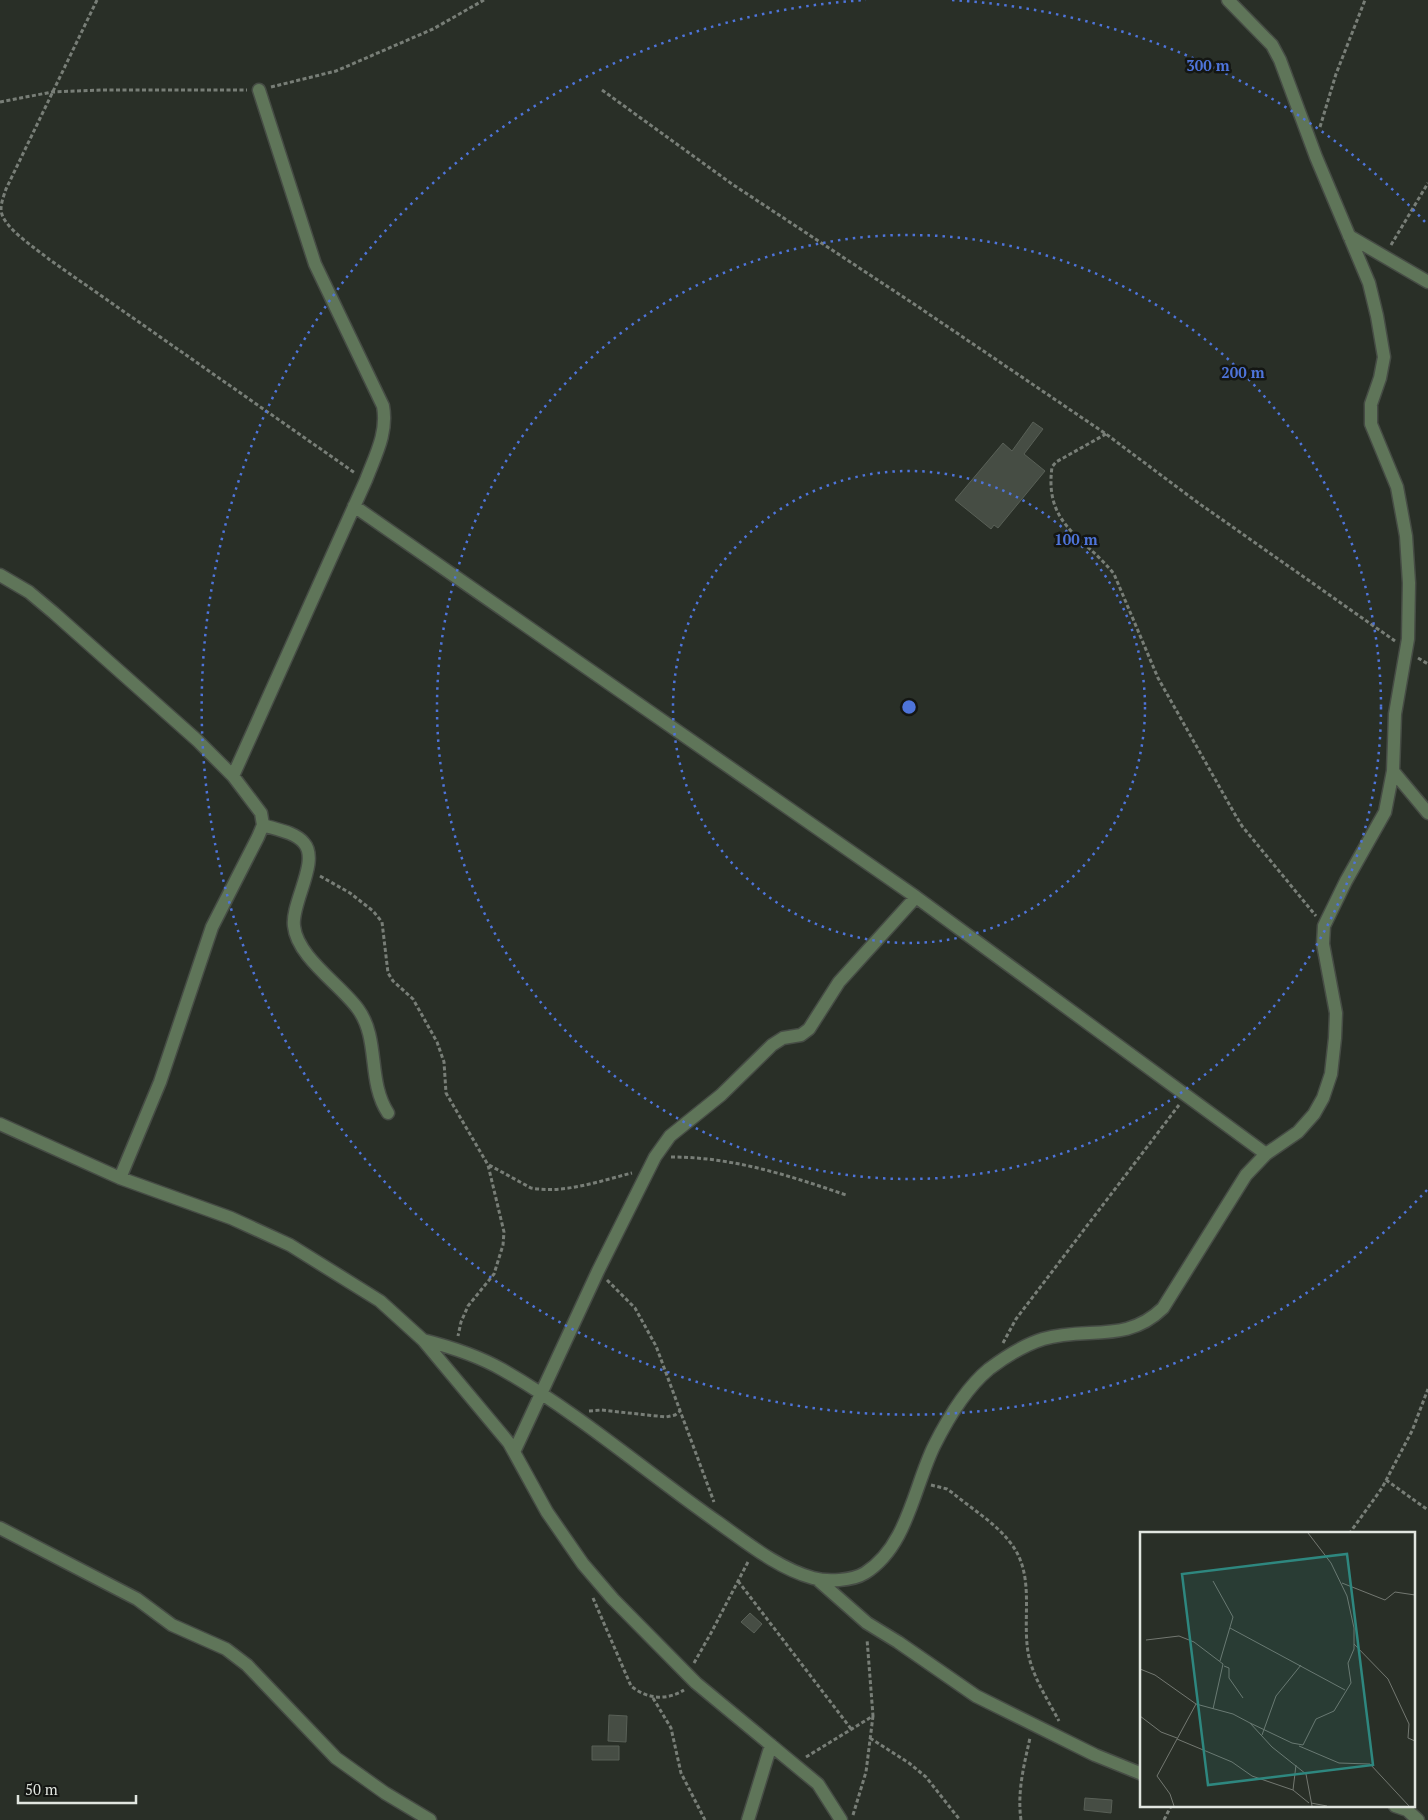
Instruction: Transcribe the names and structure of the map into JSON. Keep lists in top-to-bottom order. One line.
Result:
{"scale_bar":"50 m","rings":["300 m","200 m","100 m"]}
